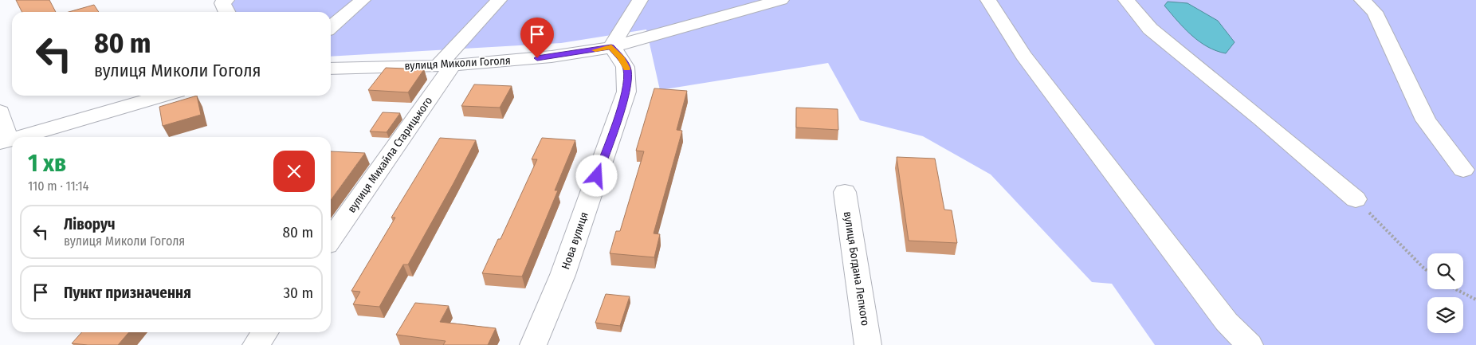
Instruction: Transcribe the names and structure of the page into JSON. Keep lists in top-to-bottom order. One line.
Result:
{"streets":{"street":["вулиця Миколи Гоголя","вулиця Михайла Старицького","Нова вулиця","вулиця Богдана Лепкого"]},"crossings":[["вулиця Миколи Гоголя","вулиця Михайла Старицького"],["вулиця Миколи Гоголя","Нова вулиця"]],"page":{"turn":["80 m","вулиця Миколи Гоголя"],"heading":["1 хв","110 m · 11:14"],"list":[{"name":"Ліворуч","note":"вулиця Миколи Гоголя","value":"80 m"},{"name":"Пункт призначення","value":"30 m"}]}}
